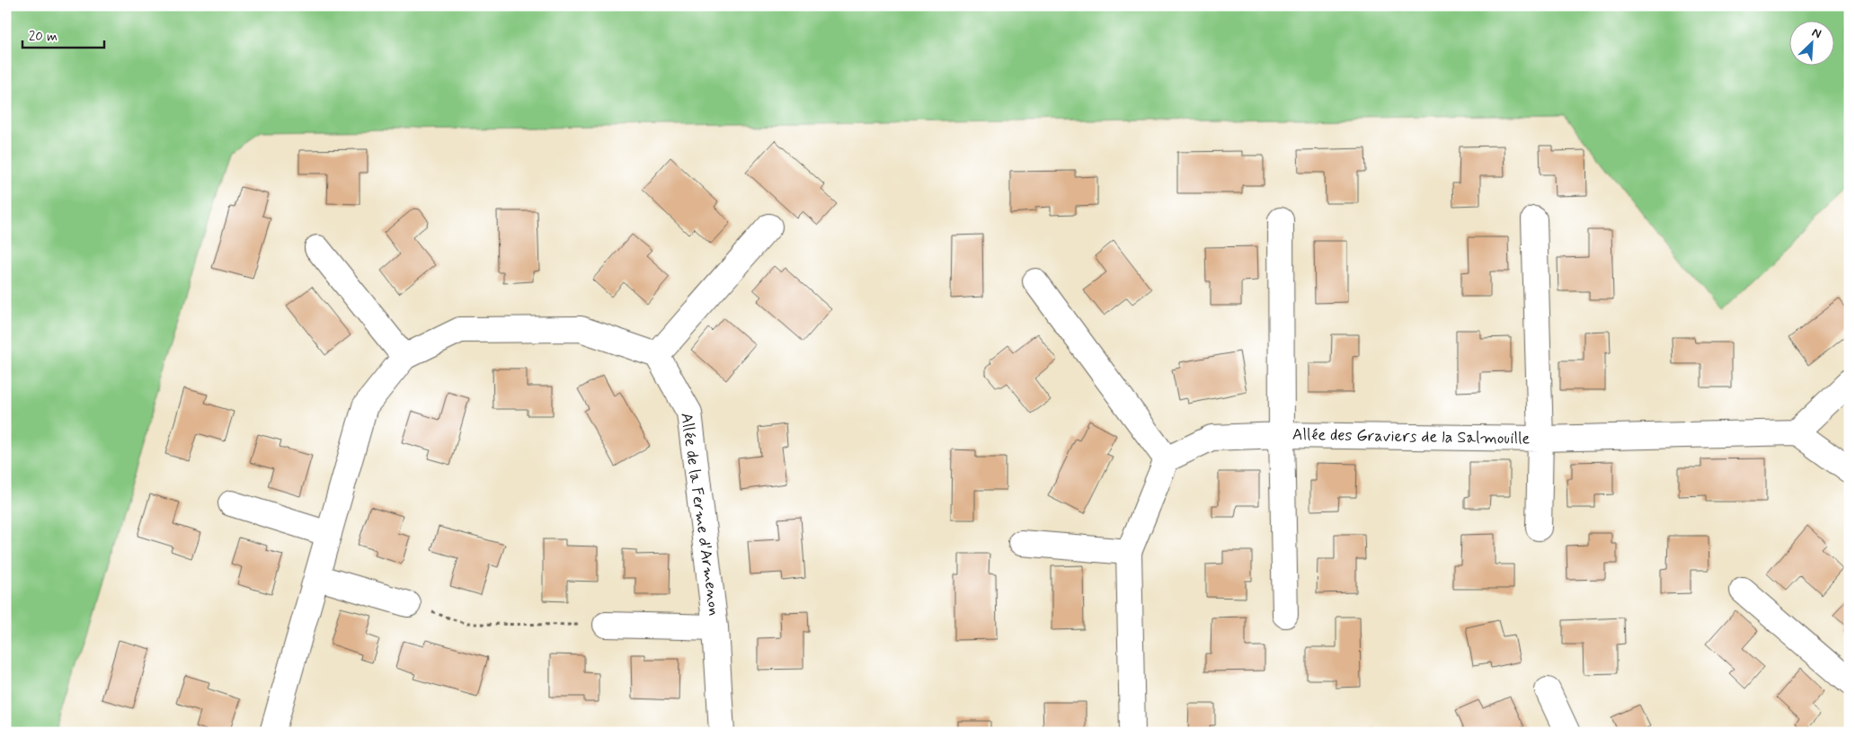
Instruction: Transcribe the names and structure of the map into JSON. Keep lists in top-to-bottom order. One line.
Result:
{"streets":{"street":["Allée des Graviers de la Salmouille","Allée de la Ferme d'Armenon"]},"scale_bar":"20 m","north":"top right"}
